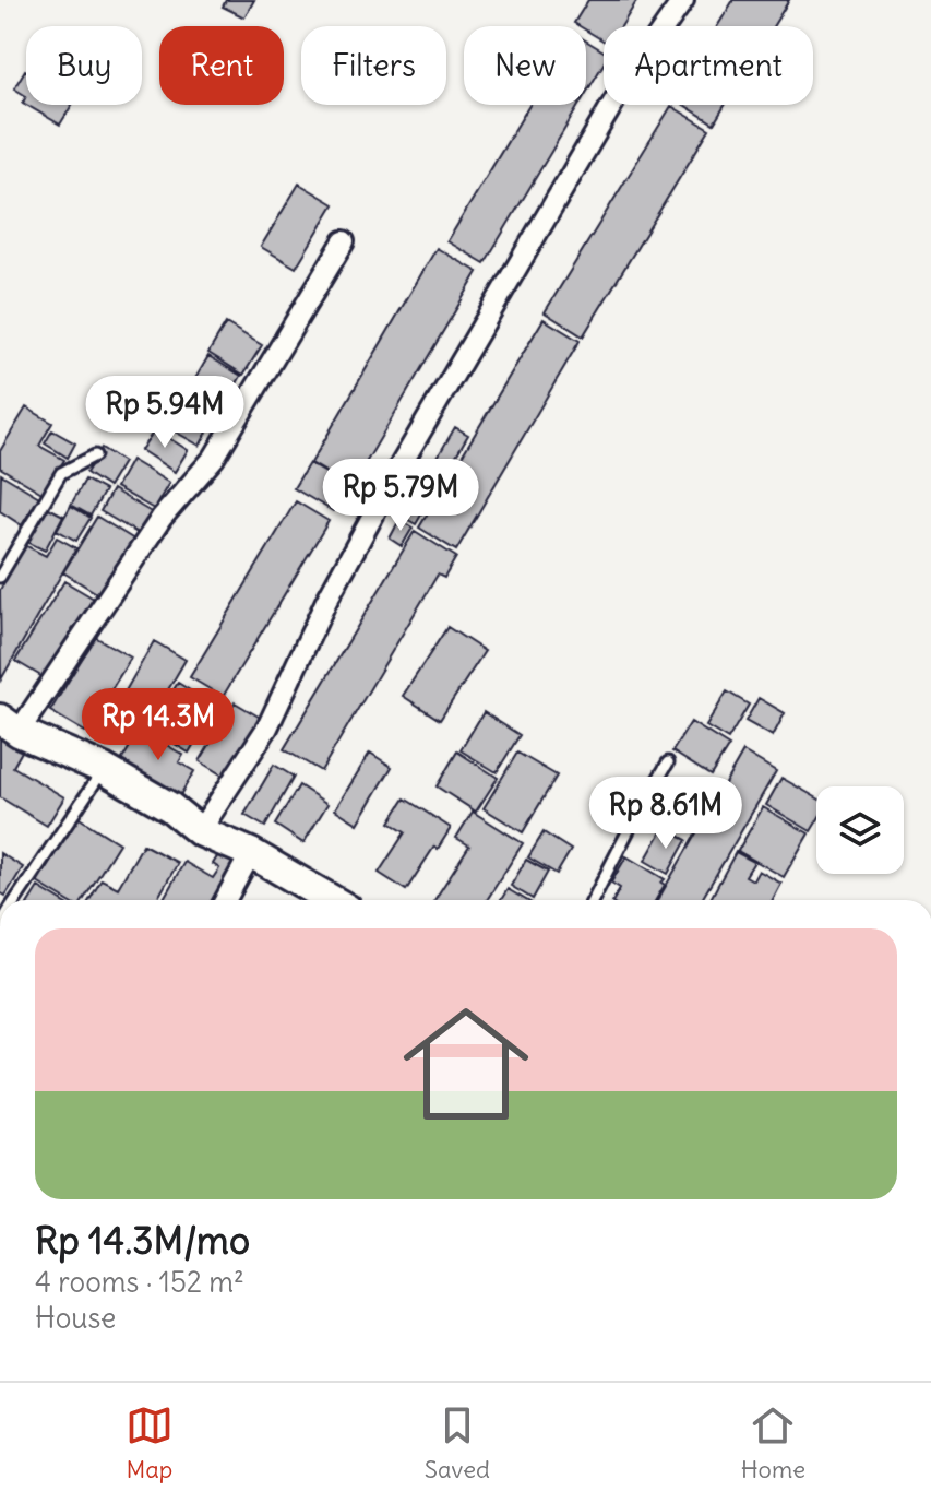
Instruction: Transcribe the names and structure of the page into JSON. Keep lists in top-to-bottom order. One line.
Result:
{"page":{"chip":["Buy","Rent","Filters","New","Apartment"],"price":["Rp 5.94M","Rp 5.79M","Rp 14.3M","Rp 8.61M"],"list":[{"name":"Rp 14.3M/mo","note":"4 rooms · 152 m² · House"}],"tabs":["Map","Saved","Home"]}}
